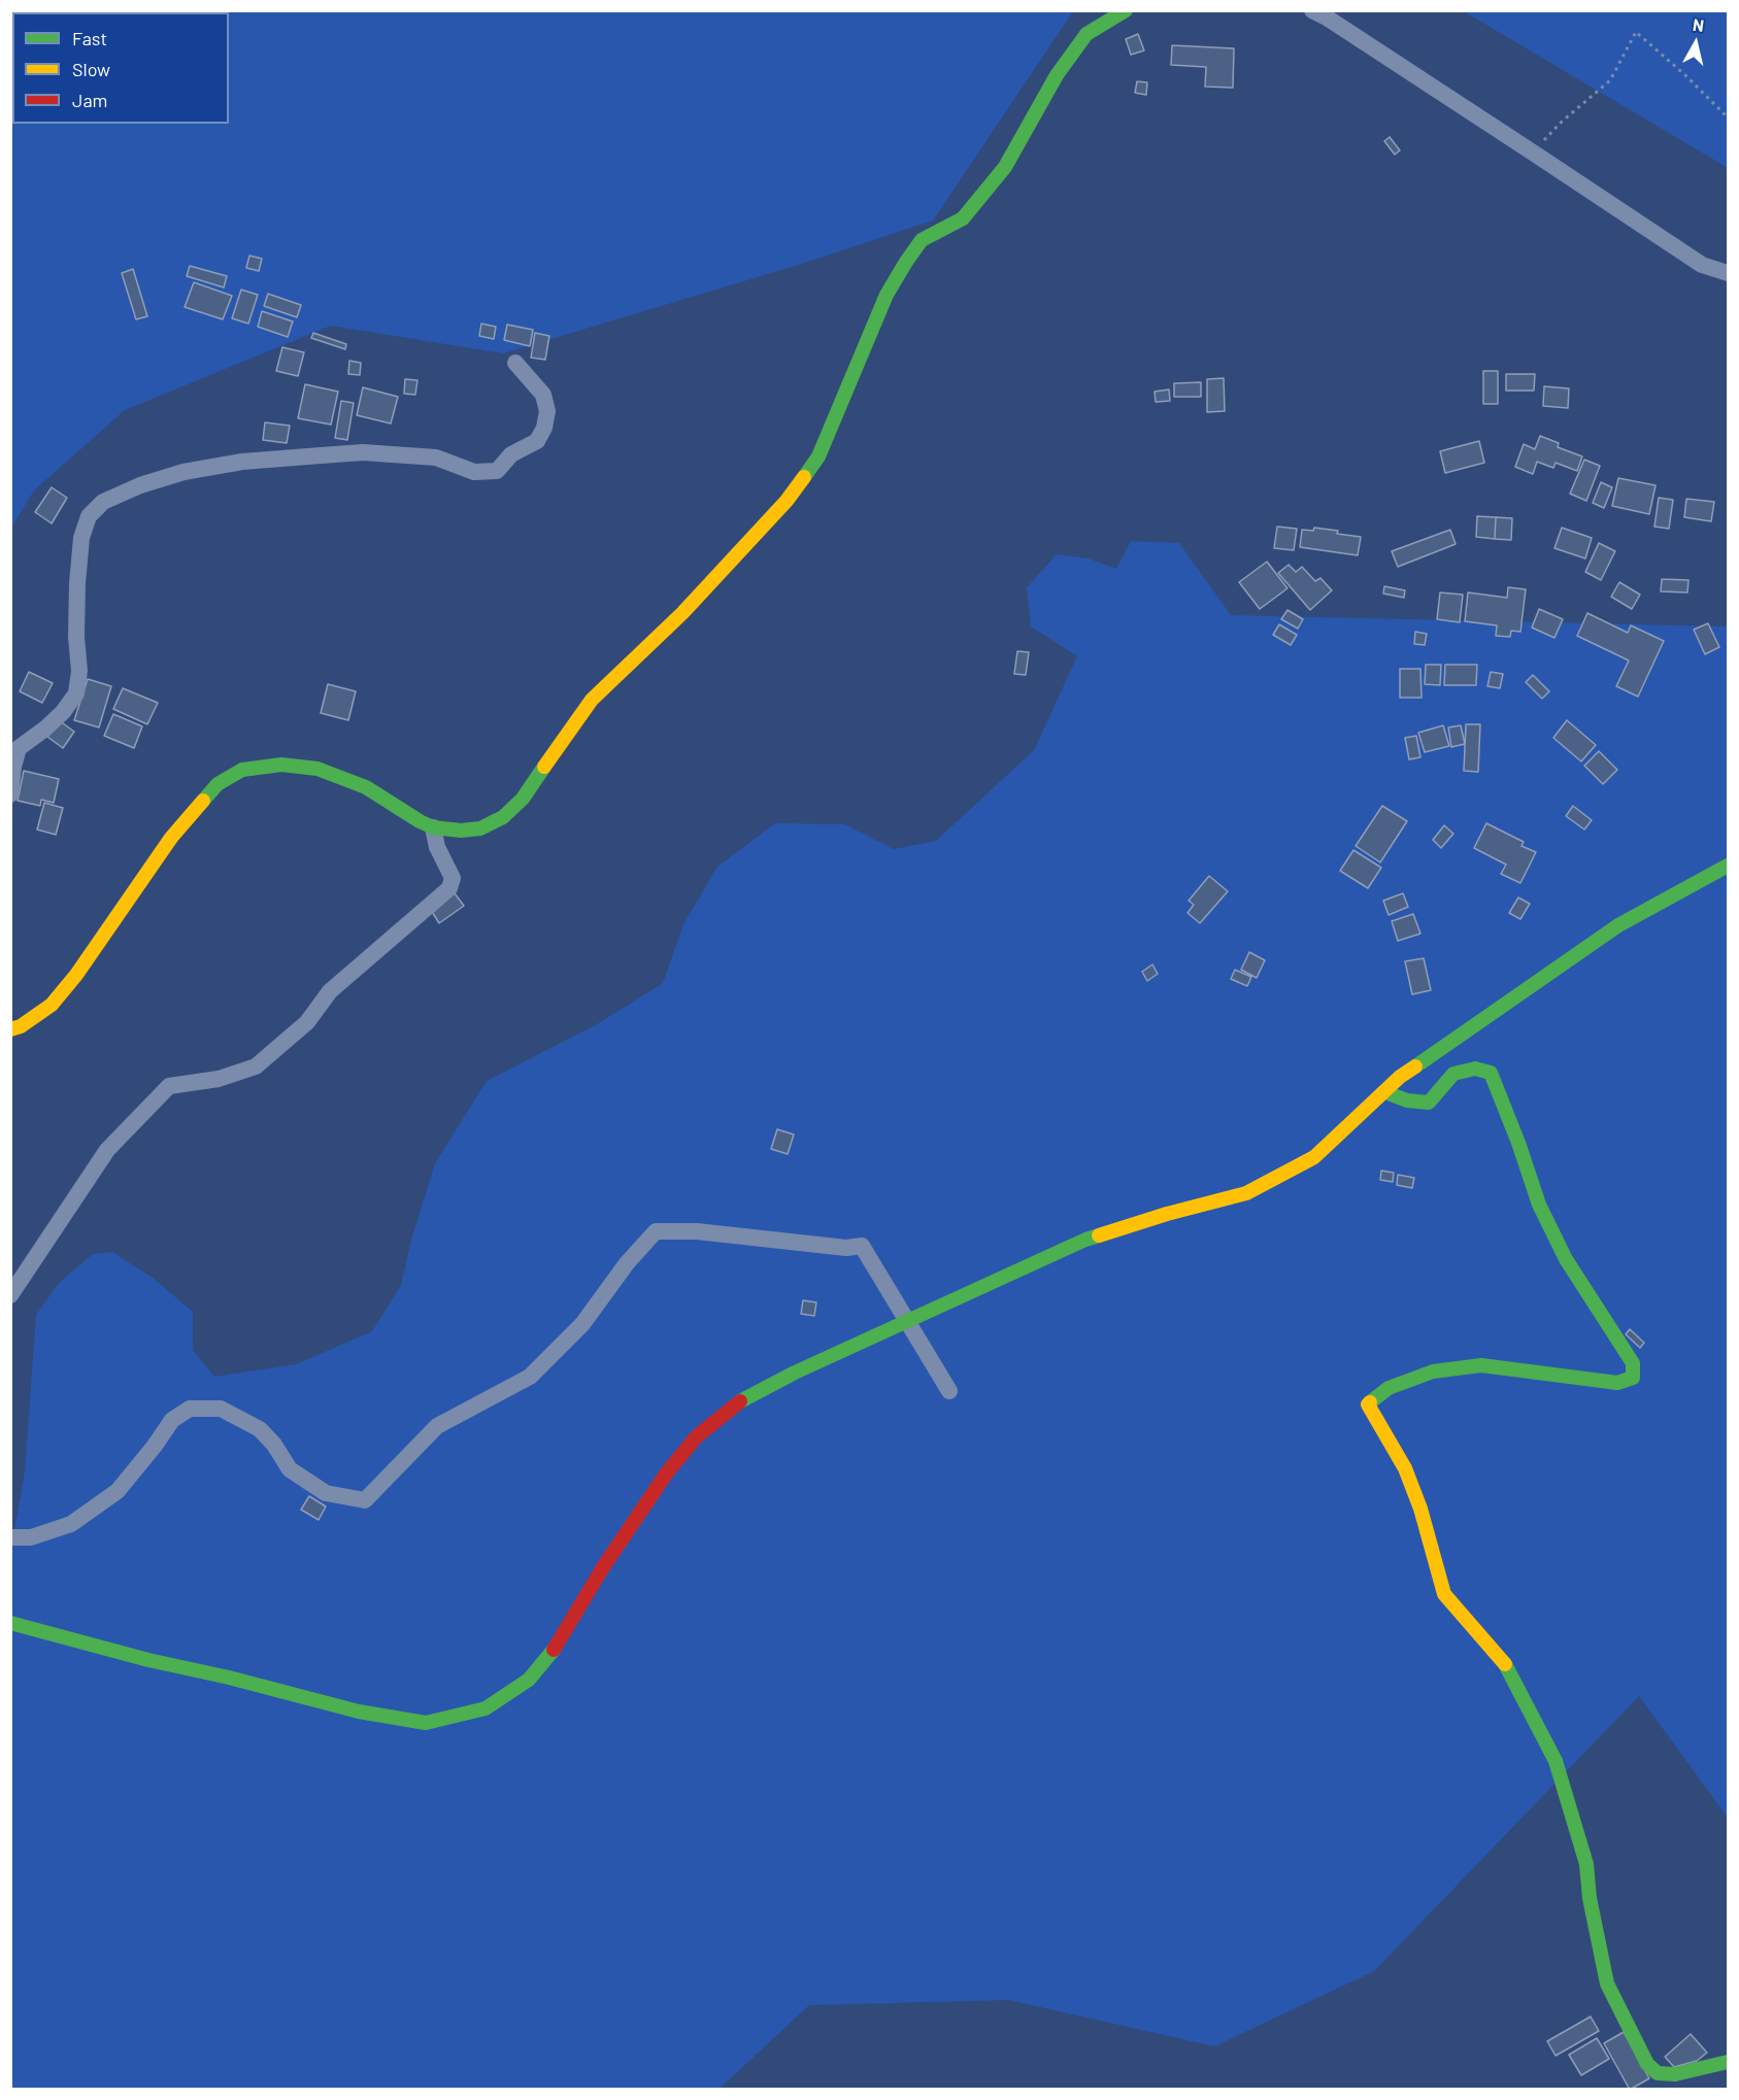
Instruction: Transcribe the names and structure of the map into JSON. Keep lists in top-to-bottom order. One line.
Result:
{"legend":["Fast","Slow","Jam"],"north":"top"}
